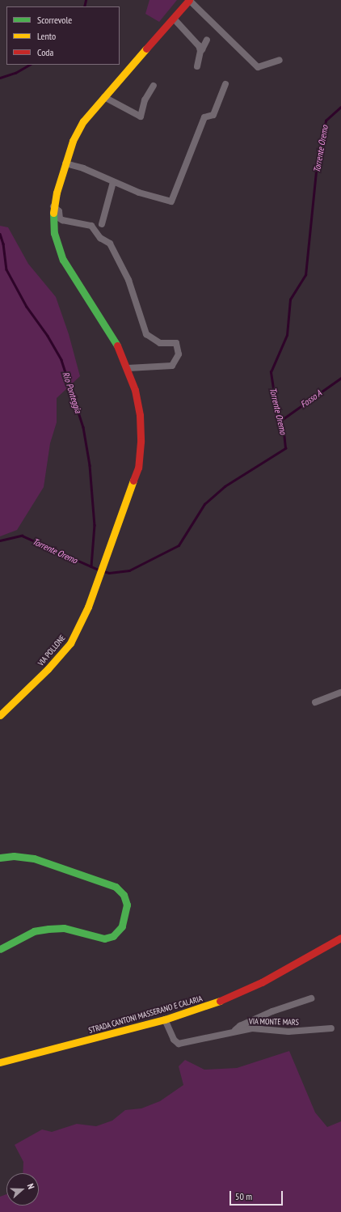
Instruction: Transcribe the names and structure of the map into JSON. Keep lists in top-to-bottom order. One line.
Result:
{"streets":{"street":["VIA POLLONE","STRADA CANTONI MASSERANO E CALARIA","VIA MONTE MARS"]},"crossings":[["STRADA CANTONI MASSERANO E CALARIA","VIA MONTE MARS"]],"water":["Torrente Oremo","Rio Ponteggia","Fosso A"],"legend":["Scorrevole","Lento","Coda"],"scale_bar":"50 m","north":"right"}
